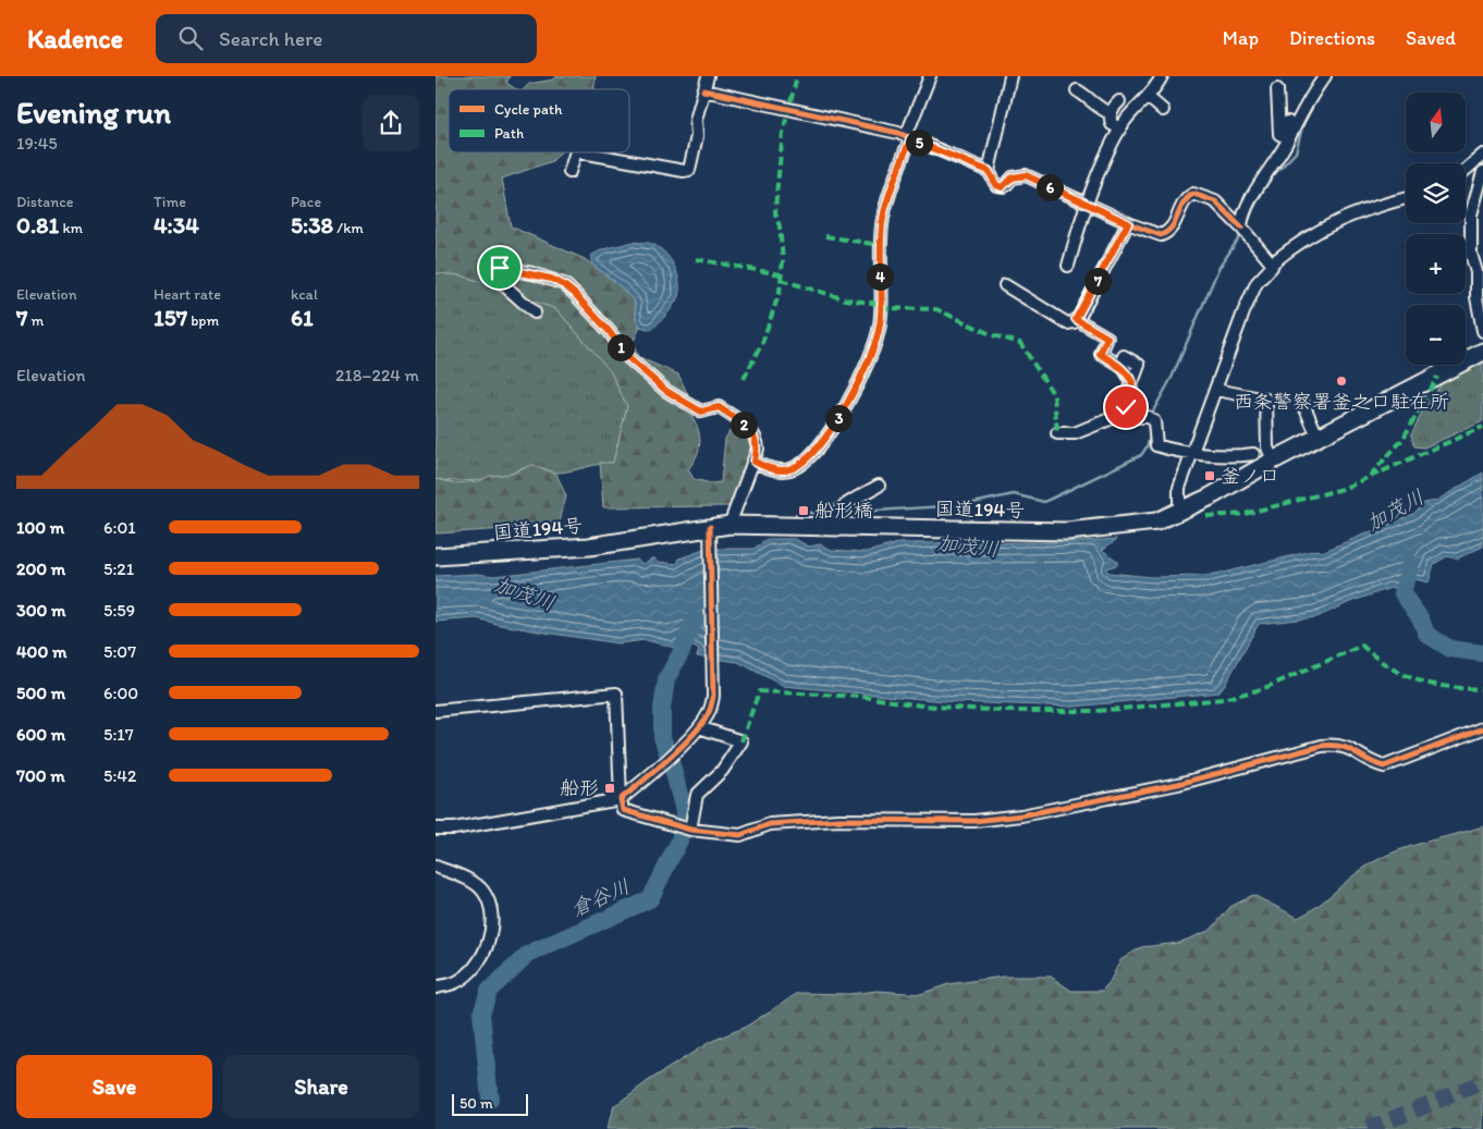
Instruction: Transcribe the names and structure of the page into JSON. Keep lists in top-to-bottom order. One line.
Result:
{"streets":{"highway":["国道194号"]},"water":["加茂川","倉谷川"],"places":{"other":["西条警察署釜之口駐在所"],"transit":["釜ノ口","船形橋","船形"]},"legend":["Cycle path","Path"],"scale_bar":"50 m","north":"top","page":{"header":"Kadence","search":"Search here","nav":["Map","Directions","Saved"],"heading":["Evening run","19:45"],"map_buttons":["+","−"],"pins":["5","6","4","7","1","3","2"],"stats":[["Distance","0.81 km"],["Time","4:34"],["Pace","5:38 /km"],["Elevation","7 m"],["Heart rate","157 bpm"],["kcal","61"]],"chart":["Elevation","218–224 m"],"list":[{"name":"100 m","note":"6:01"},{"name":"200 m","note":"5:21"},{"name":"300 m","note":"5:59"},{"name":"400 m","note":"5:07"},{"name":"500 m","note":"6:00"},{"name":"600 m","note":"5:17"},{"name":"700 m","note":"5:42"}],"buttons":["Save","Share"],"scale":"50 m"}}
